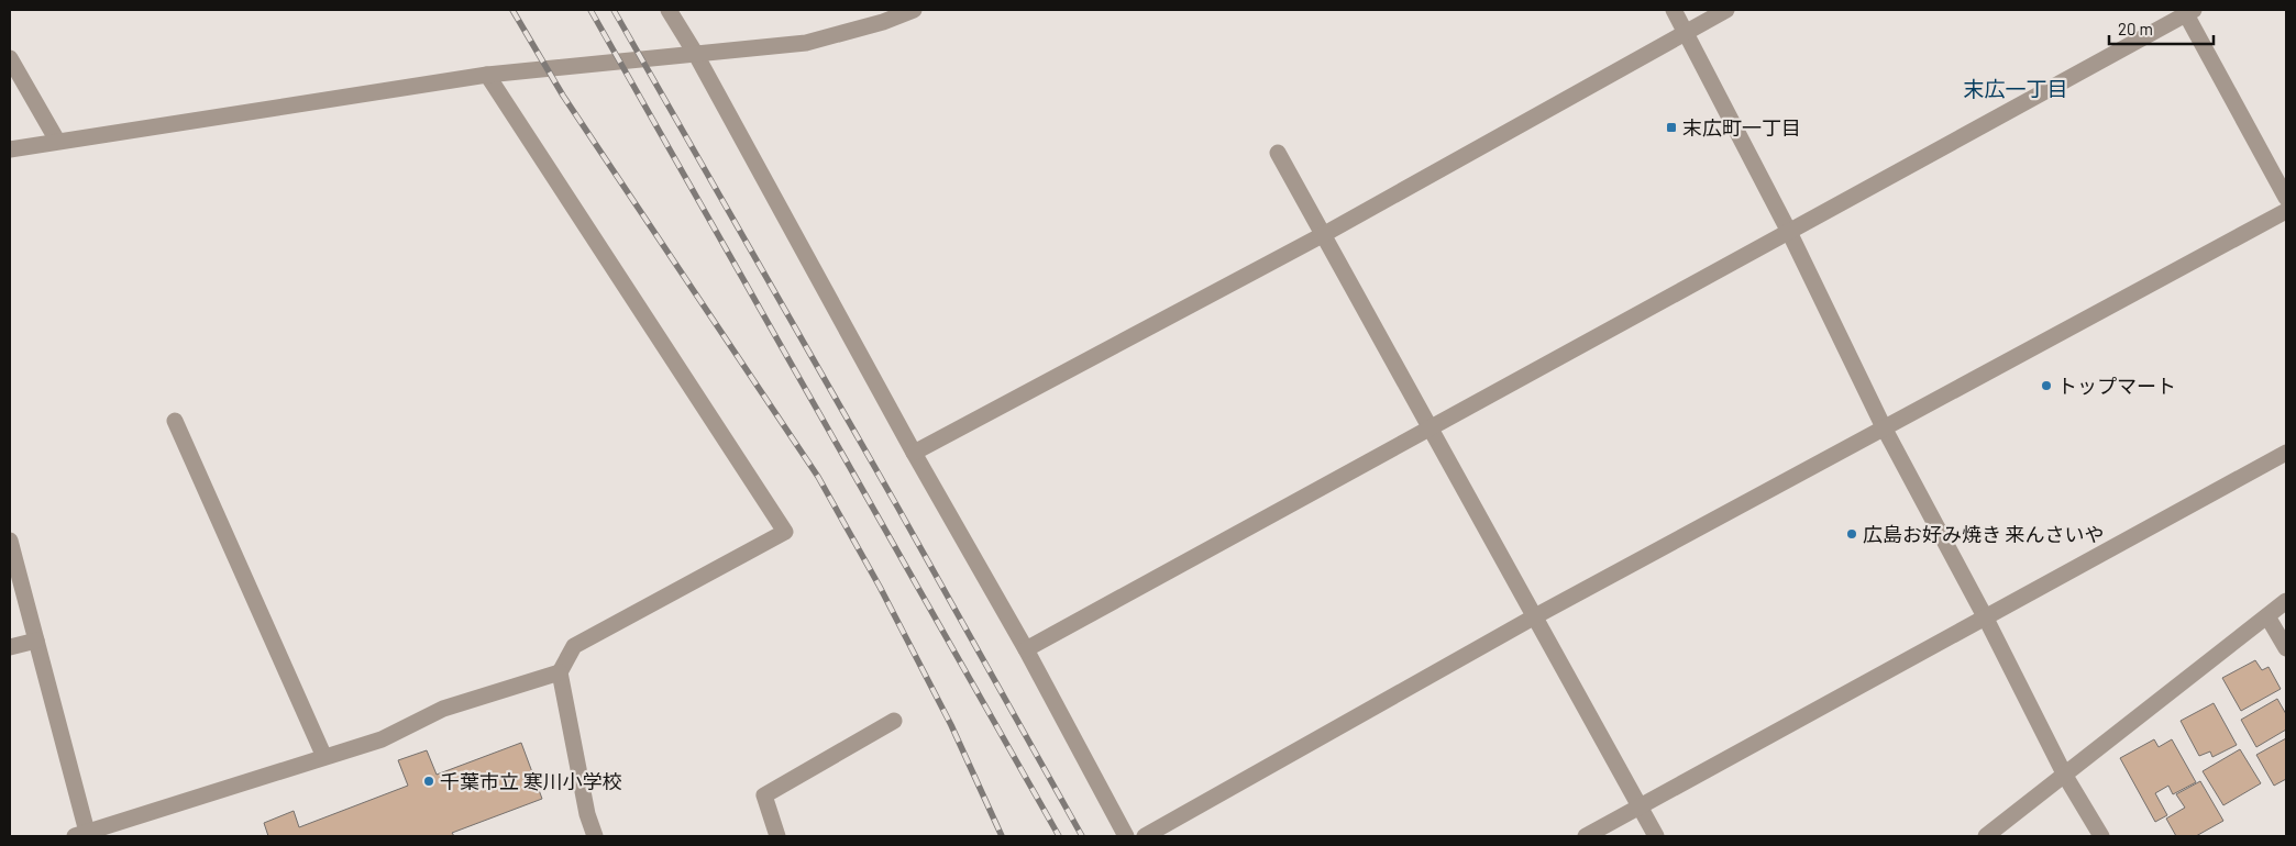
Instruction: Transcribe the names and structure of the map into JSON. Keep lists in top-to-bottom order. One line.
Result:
{"districts":["末広一丁目"],"places":{"transit":["末広町一丁目"],"other":["トップマート","広島お好み焼き 来んさいや","千葉市立 寒川小学校"]},"scale_bar":"20 m"}
